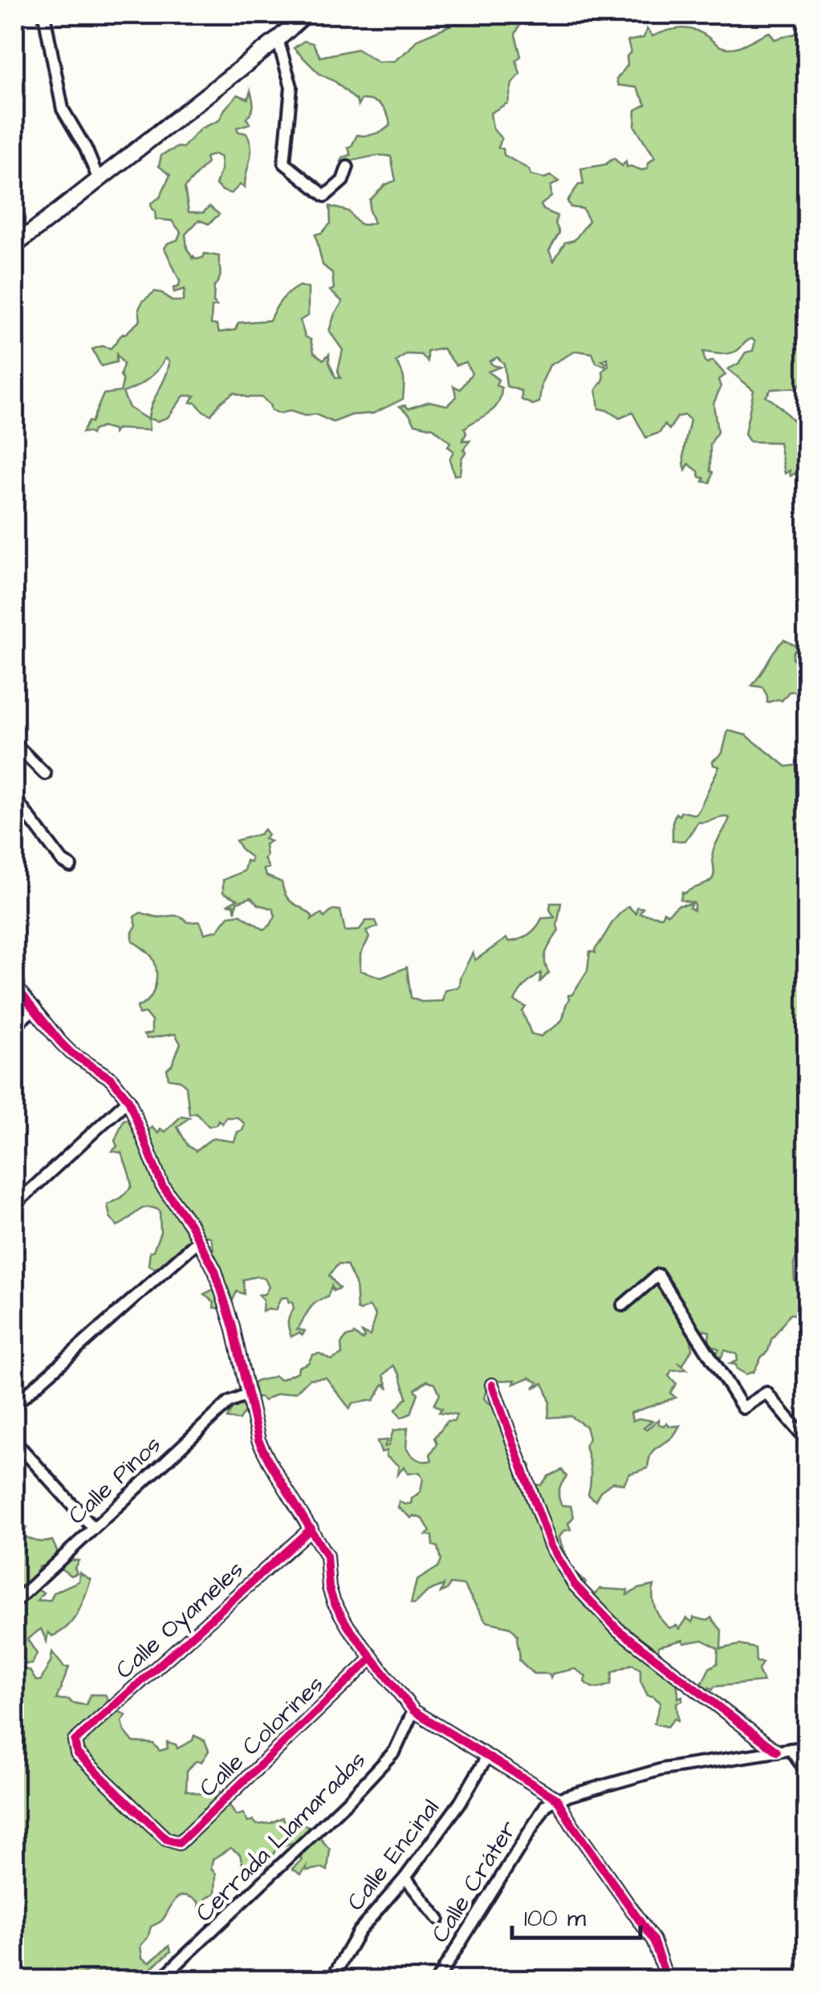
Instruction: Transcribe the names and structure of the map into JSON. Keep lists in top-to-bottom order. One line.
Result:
{"streets":{"street":["Calle Pinos","Calle Oyameles","Calle Colorines","Cerrada Llamaradas","Calle Encinal","Calle Cráter"]},"crossings":[["Calle Oyameles","Calle Colorines"]],"scale_bar":"100 m"}
